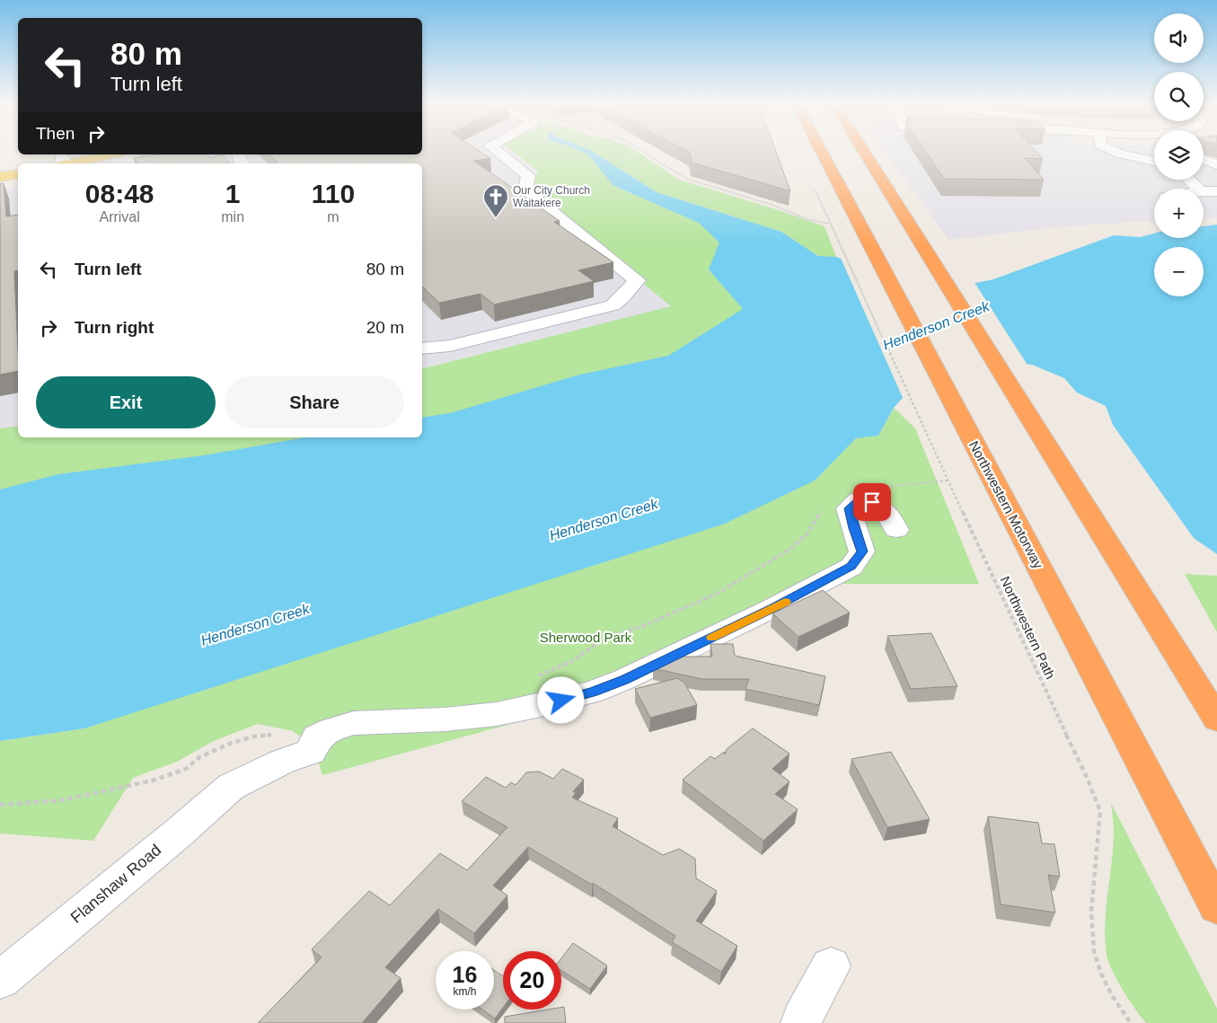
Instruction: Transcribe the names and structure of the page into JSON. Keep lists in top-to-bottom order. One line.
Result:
{"streets":{"highway":["Northwestern Motorway"],"street":["Flanshaw Road"],"path":["Northwestern Path"]},"water":["Henderson Creek"],"parks":["Sherwood Park"],"places":{"church":["Our City Church Waitakere"]},"page":{"map_buttons":["+","−"],"turn":["80 m","Turn left"],"then":"Then","eta":["08:48","Arrival","1","min","110","m"],"list":[{"name":"Turn left","value":"80 m"},{"name":"Turn right","value":"20 m"}],"buttons":["Exit","Share"],"speed":"16 km/h","limit":"20"}}
